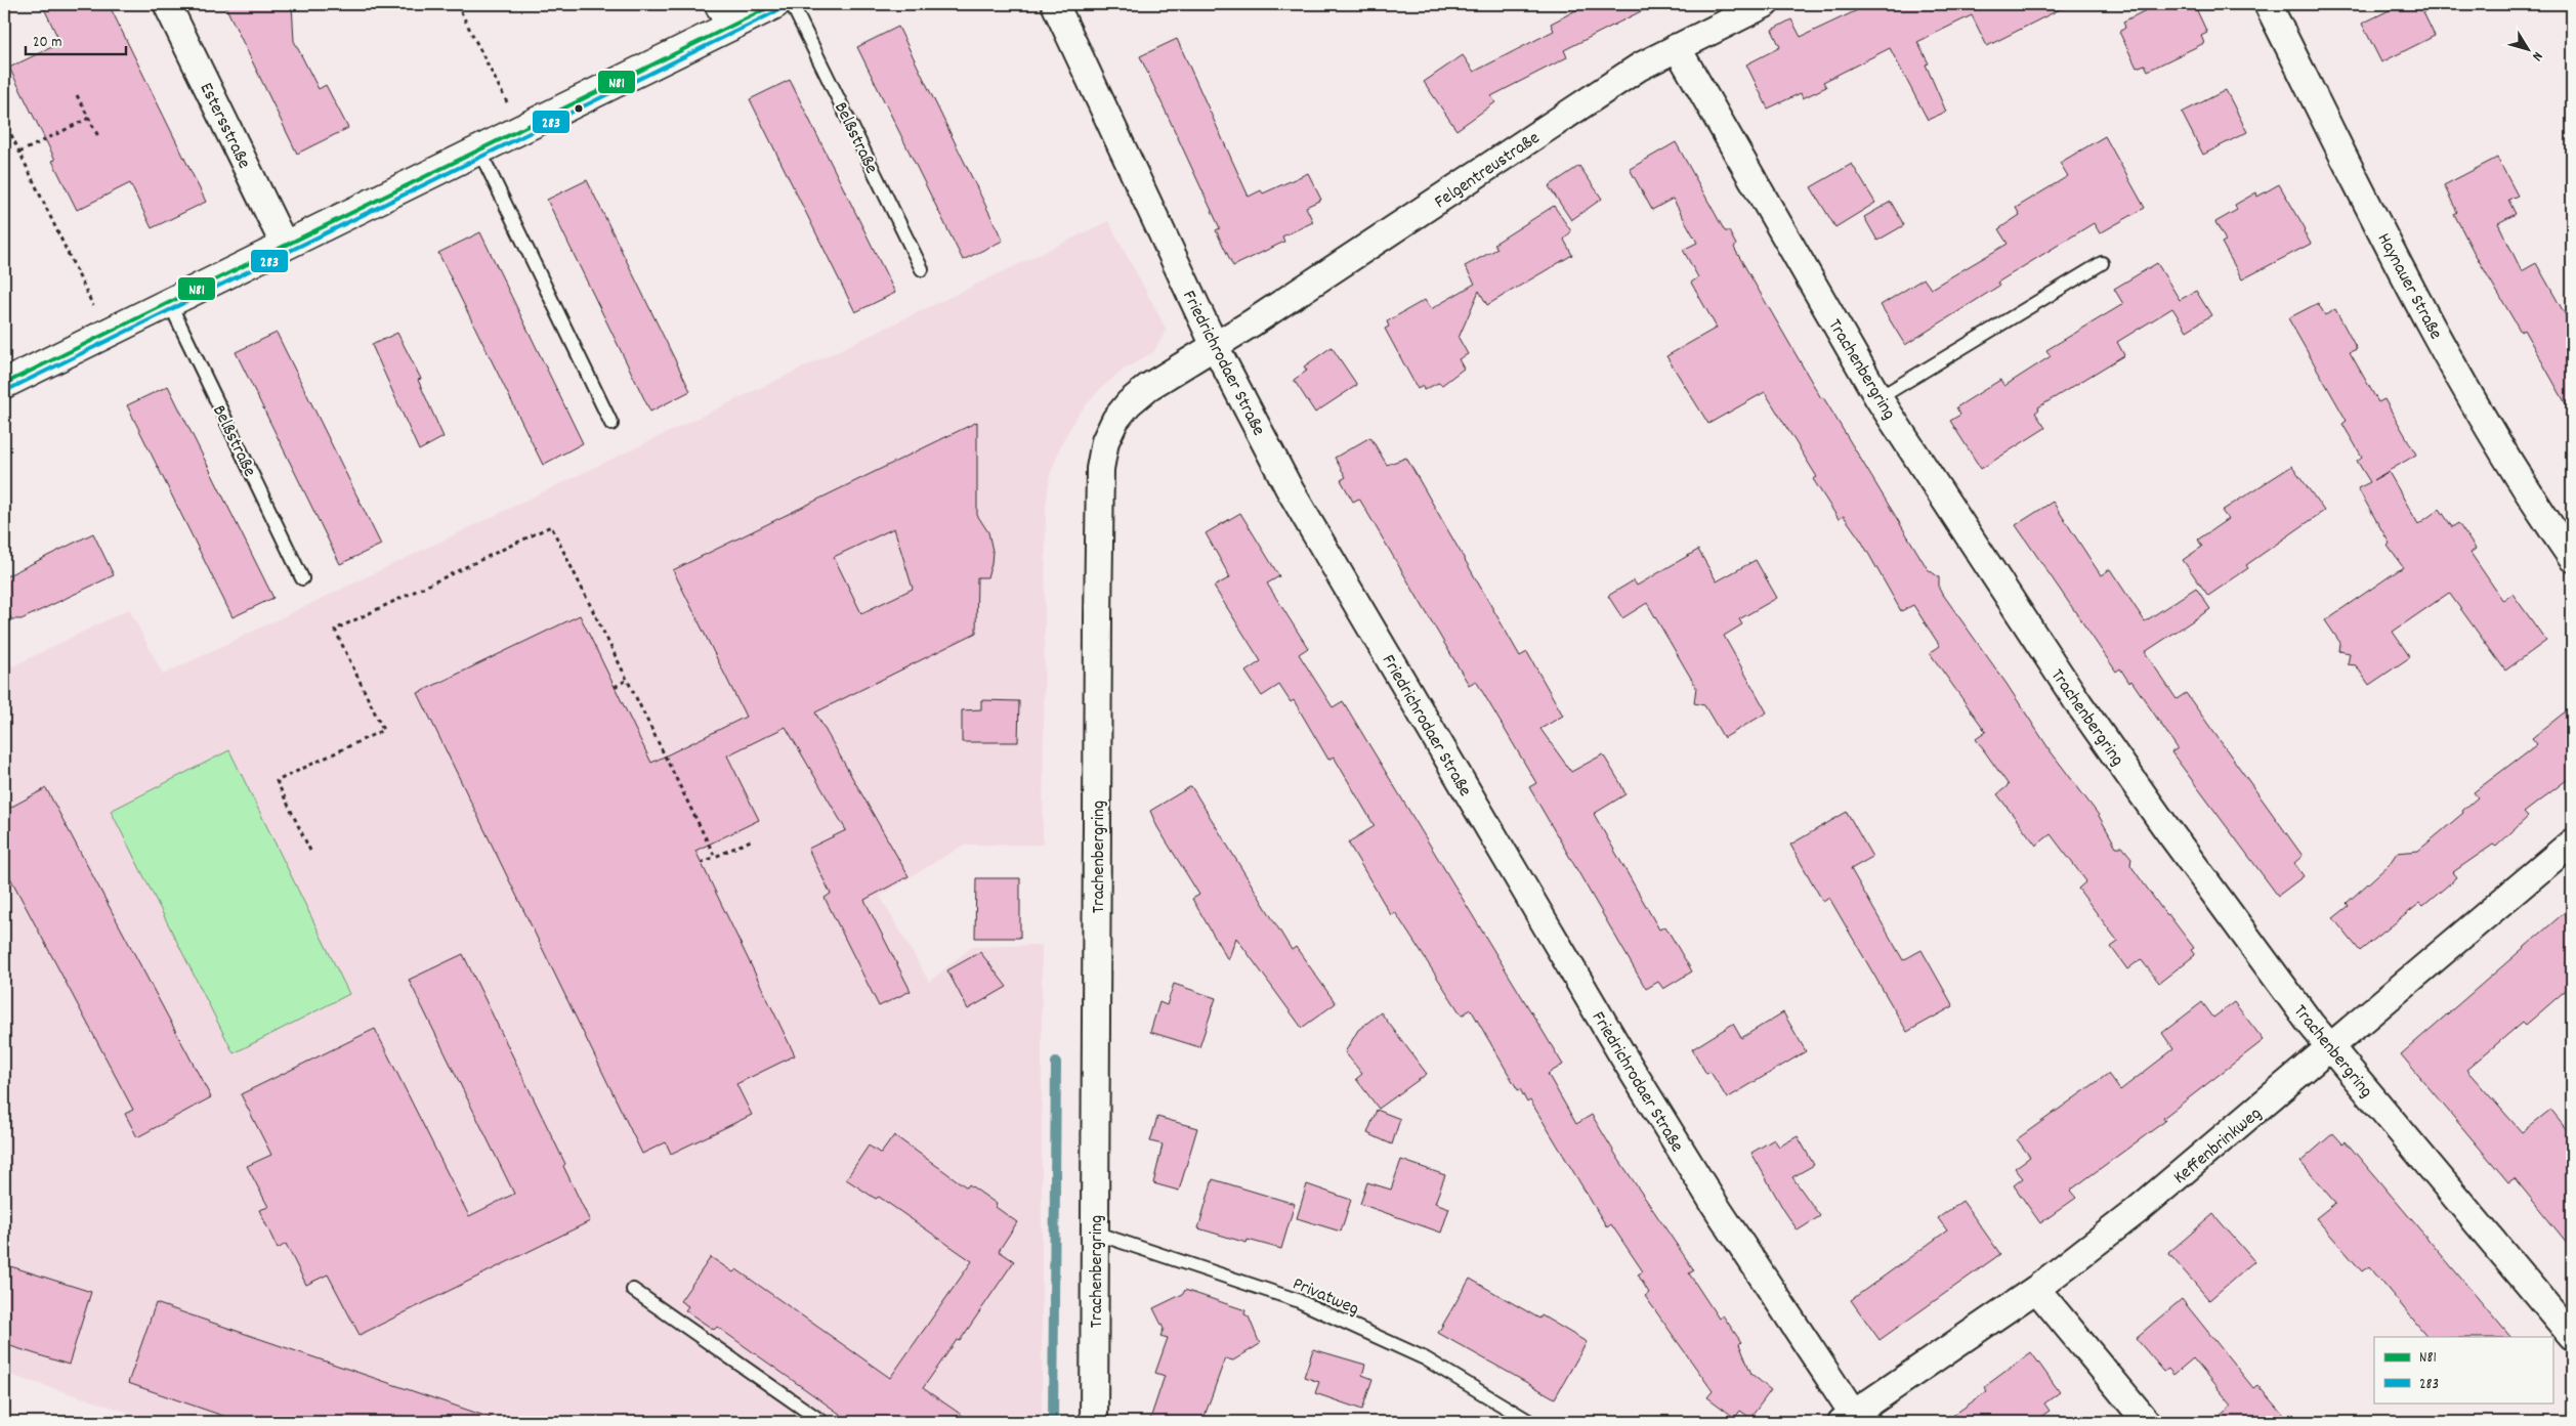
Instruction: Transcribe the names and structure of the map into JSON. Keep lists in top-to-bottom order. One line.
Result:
{"streets":{"street":["Estersstraße","Felgentreustraße","Haynauer Straße","Friedrichrodaer Straße","Trachenbergring","Keffenbrinkweg"],"lane":["Belßstraße","Privatweg"]},"crossings":[["Felgentreustraße","Friedrichrodaer Straße"],["Felgentreustraße","Trachenbergring"],["Friedrichrodaer Straße","Trachenbergring"],["Friedrichrodaer Straße","Keffenbrinkweg"],["Trachenbergring","Keffenbrinkweg"],["Trachenbergring","Privatweg"]],"lines":["transit line N81","transit line 283"],"legend":["N81","283"],"scale_bar":"20 m","north":"bottom right"}
